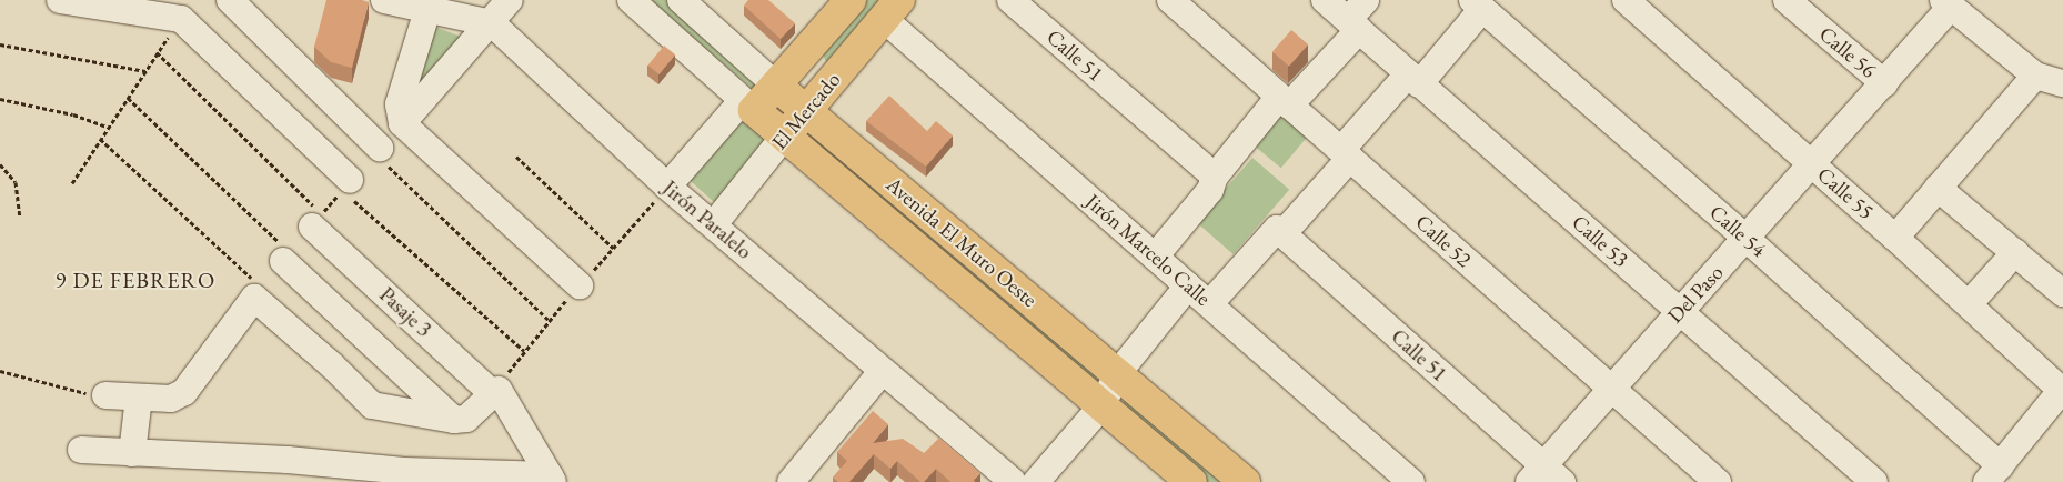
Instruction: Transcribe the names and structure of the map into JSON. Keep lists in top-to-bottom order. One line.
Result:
{"streets":{"main road":["El Mercado","Avenida El Muro Oeste"],"street":["Calle 56","Calle 51","Calle 55","Jirón Paralelo","Calle 54","Calle 52","Calle 53","Jirón Marcelo Calle","Del Paso","Pasaje 3"]},"crossings":[["Calle 56","Del Paso"],["Calle 51","Del Paso"],["El Mercado","Jirón Paralelo"],["El Mercado","Avenida El Muro Oeste"],["El Mercado","Jirón Marcelo Calle"],["Calle 55","Del Paso"],["Calle 54","Del Paso"],["Calle 52","Del Paso"],["Calle 53","Del Paso"]],"districts":["9 DE FEBRERO"]}
